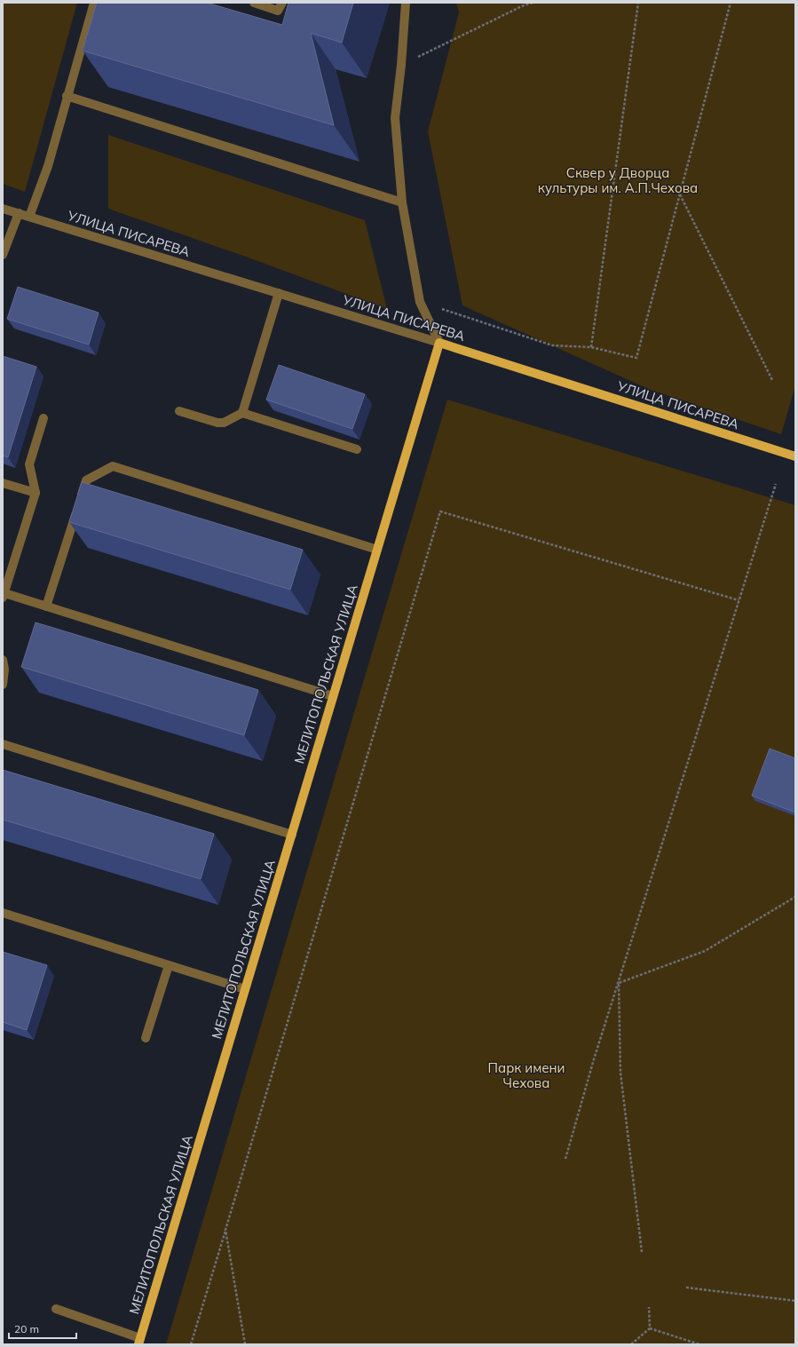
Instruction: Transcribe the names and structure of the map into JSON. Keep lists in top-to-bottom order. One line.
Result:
{"streets":{"main road":["УЛИЦА ПИСАРЕВА","МЕЛИТОПОЛЬСКАЯ УЛИЦА"]},"crossings":[["УЛИЦА ПИСАРЕВА","МЕЛИТОПОЛЬСКАЯ УЛИЦА"]],"parks":["Сквер у Дворца культуры им. А.П.Чехова","Парк имени Чехова"],"scale_bar":"20 m"}
